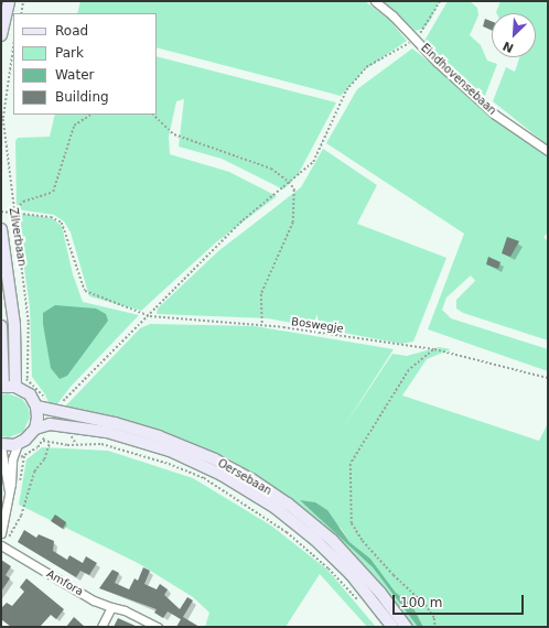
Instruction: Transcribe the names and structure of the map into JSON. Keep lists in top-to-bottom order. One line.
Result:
{"streets":{"main road":["Zilverbaan","Oersebaan"],"street":["Eindhovensebaan","Amfora"],"path":["Boswegje"]},"crossings":[["Zilverbaan","Boswegje"]],"legend":["Road","Park","Water","Building"],"scale_bar":"100 m","north":"bottom left"}
